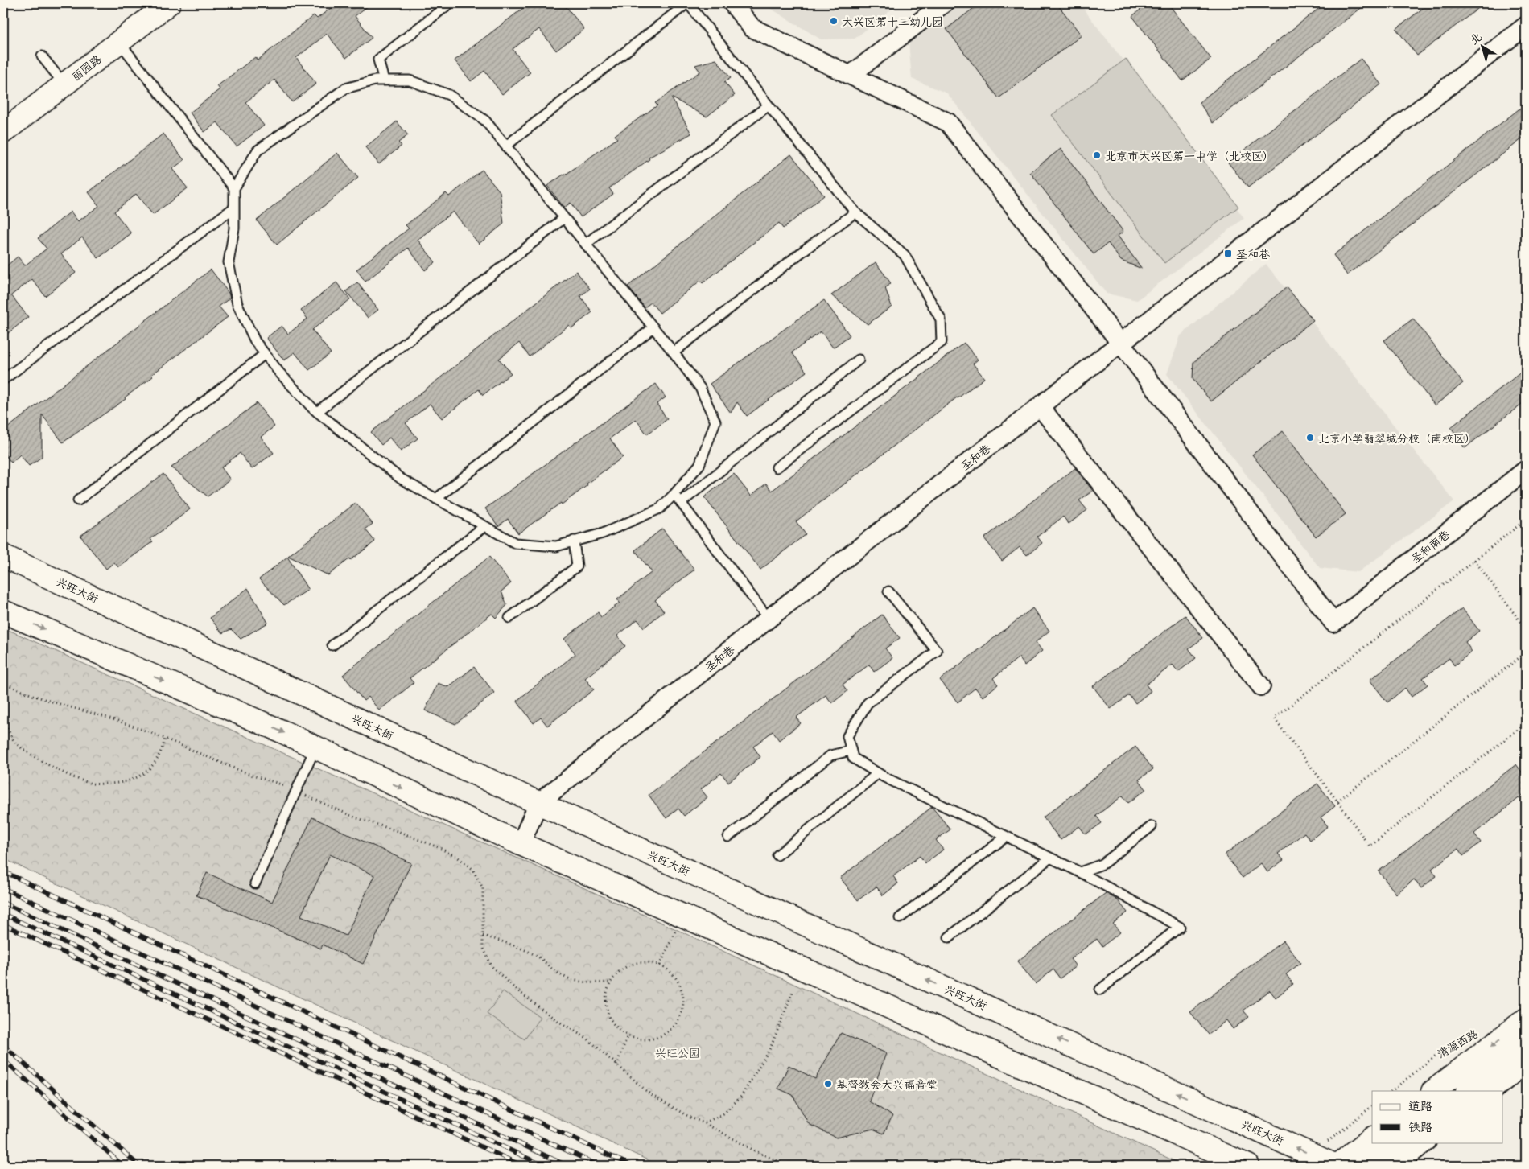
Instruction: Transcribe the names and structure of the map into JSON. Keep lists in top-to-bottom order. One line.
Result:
{"streets":{"main road":["丽园路","兴旺大街","清源西路"],"street":["圣和巷","圣和南巷"]},"crossings":[["圣和巷","圣和南巷"],["圣和巷","兴旺大街"]],"parks":["兴旺公园"],"places":{"other":["大兴区第十二幼儿园","北京市大兴区第一中学（北校区）","北京小学翡翠城分校（南校区）","基督教会大兴福音堂"],"transit":["圣和巷"]},"legend":["道路","铁路"],"north":"top left"}
